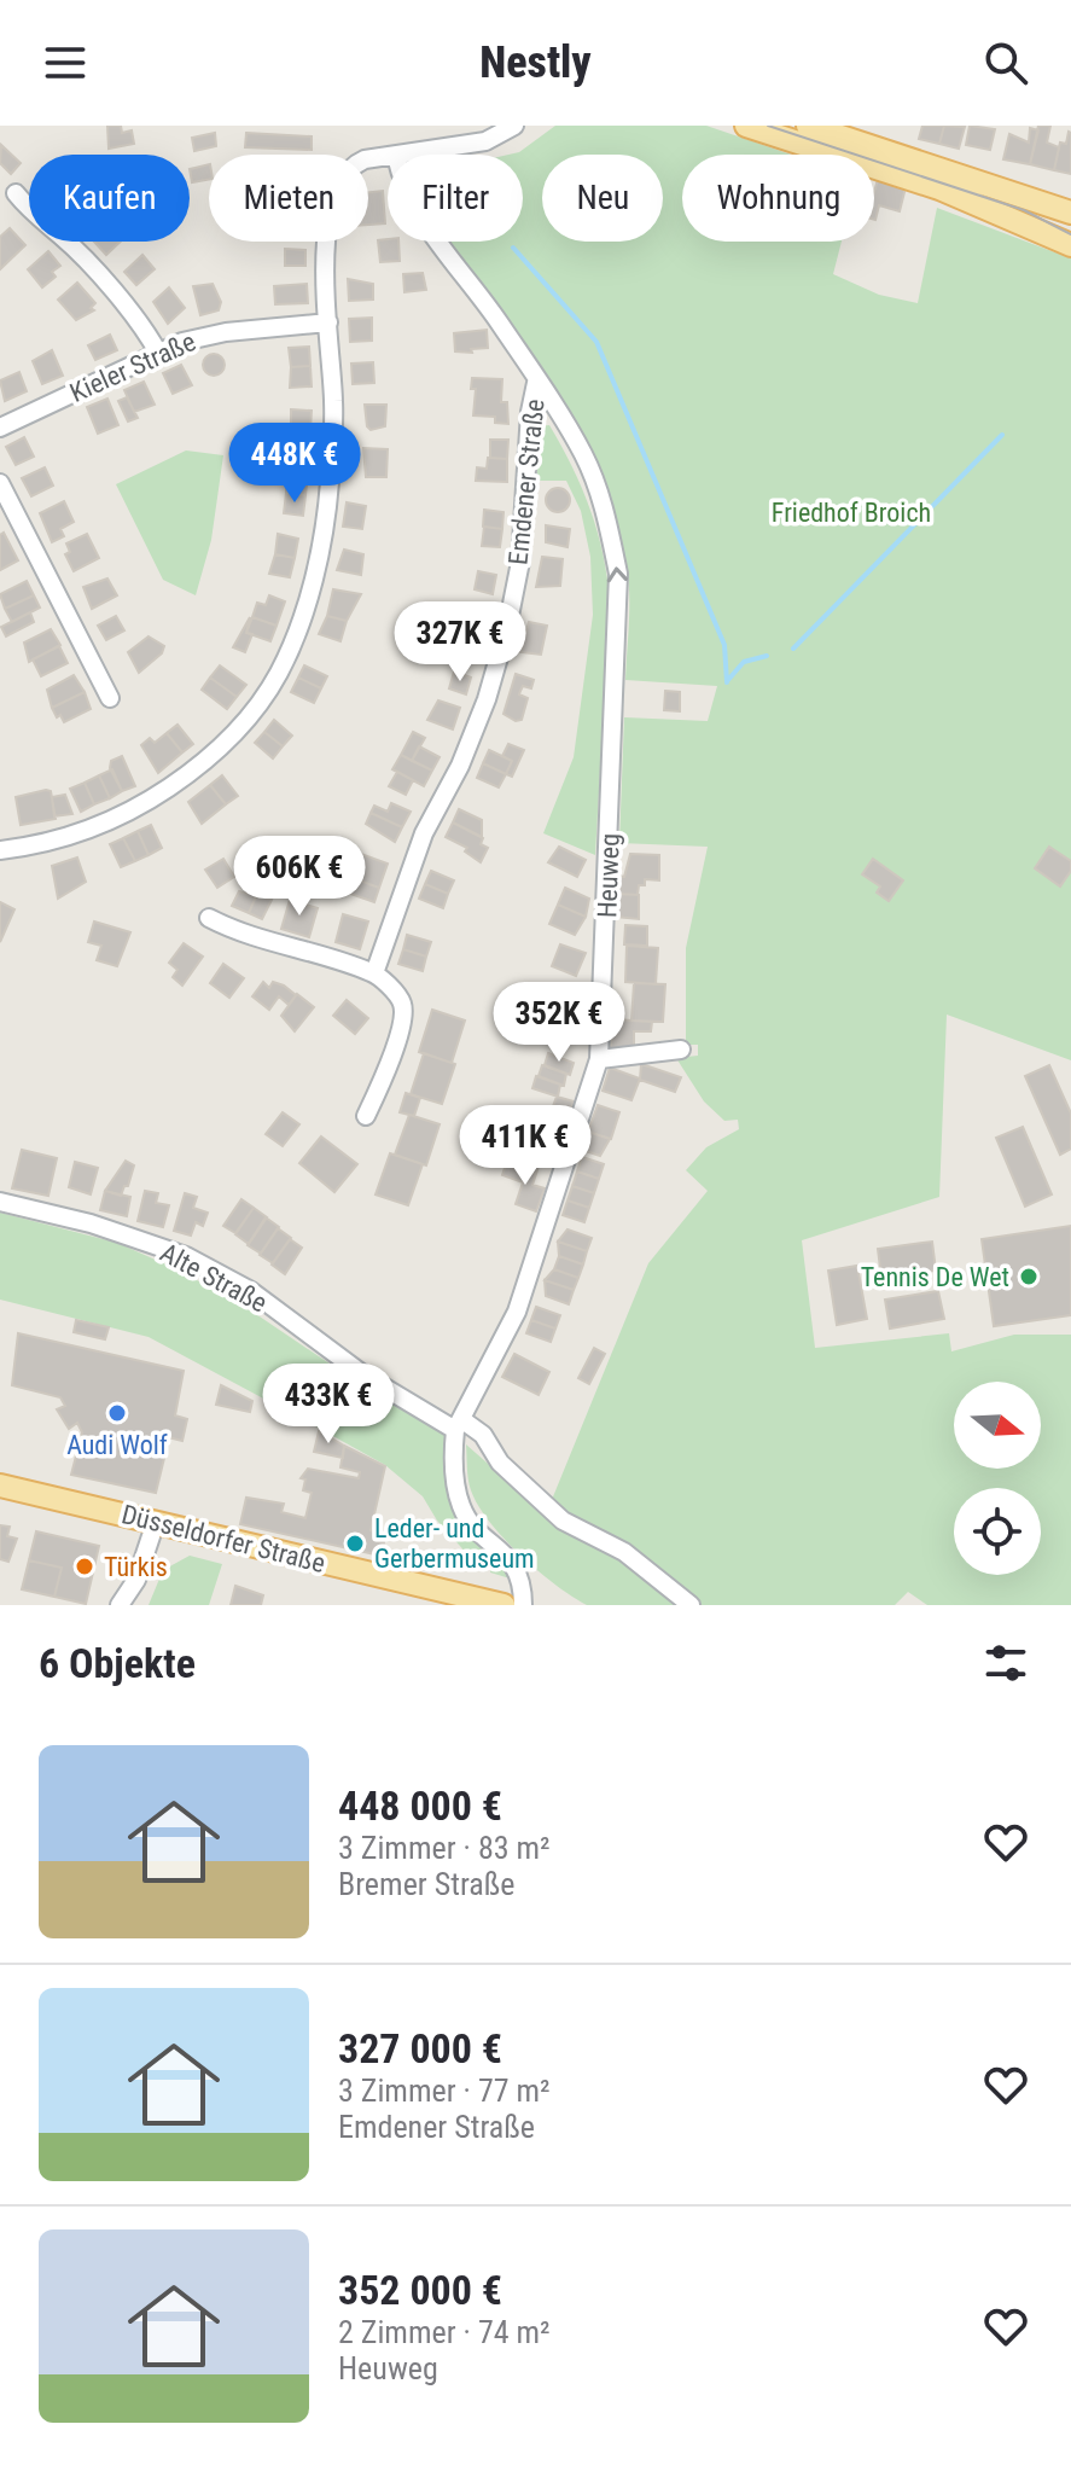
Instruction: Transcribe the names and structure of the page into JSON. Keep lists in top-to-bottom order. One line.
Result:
{"streets":{"main road":["Düsseldorfer Straße"],"street":["Kieler Straße","Emdener Straße","Heuweg","Alte Straße"]},"crossings":[["Emdener Straße","Heuweg"],["Heuweg","Alte Straße"]],"one_way":["Heuweg"],"parks":["Friedhof Broich"],"places":["Tennis De Wet","Audi Wolf","Leder- und Gerbermuseum","Türkis"],"north":"right","page":{"header":"Nestly","chip":["Kaufen","Mieten","Filter","Neu","Wohnung"],"price":["448K €","327K €","606K €","352K €","411K €","433K €"],"heading":"6 Objekte","list":[{"name":"448 000 €","note":"3 Zimmer · 83 m² · Bremer Straße"},{"name":"327 000 €","note":"3 Zimmer · 77 m² · Emdener Straße"},{"name":"352 000 €","note":"2 Zimmer · 74 m² · Heuweg"}]}}
